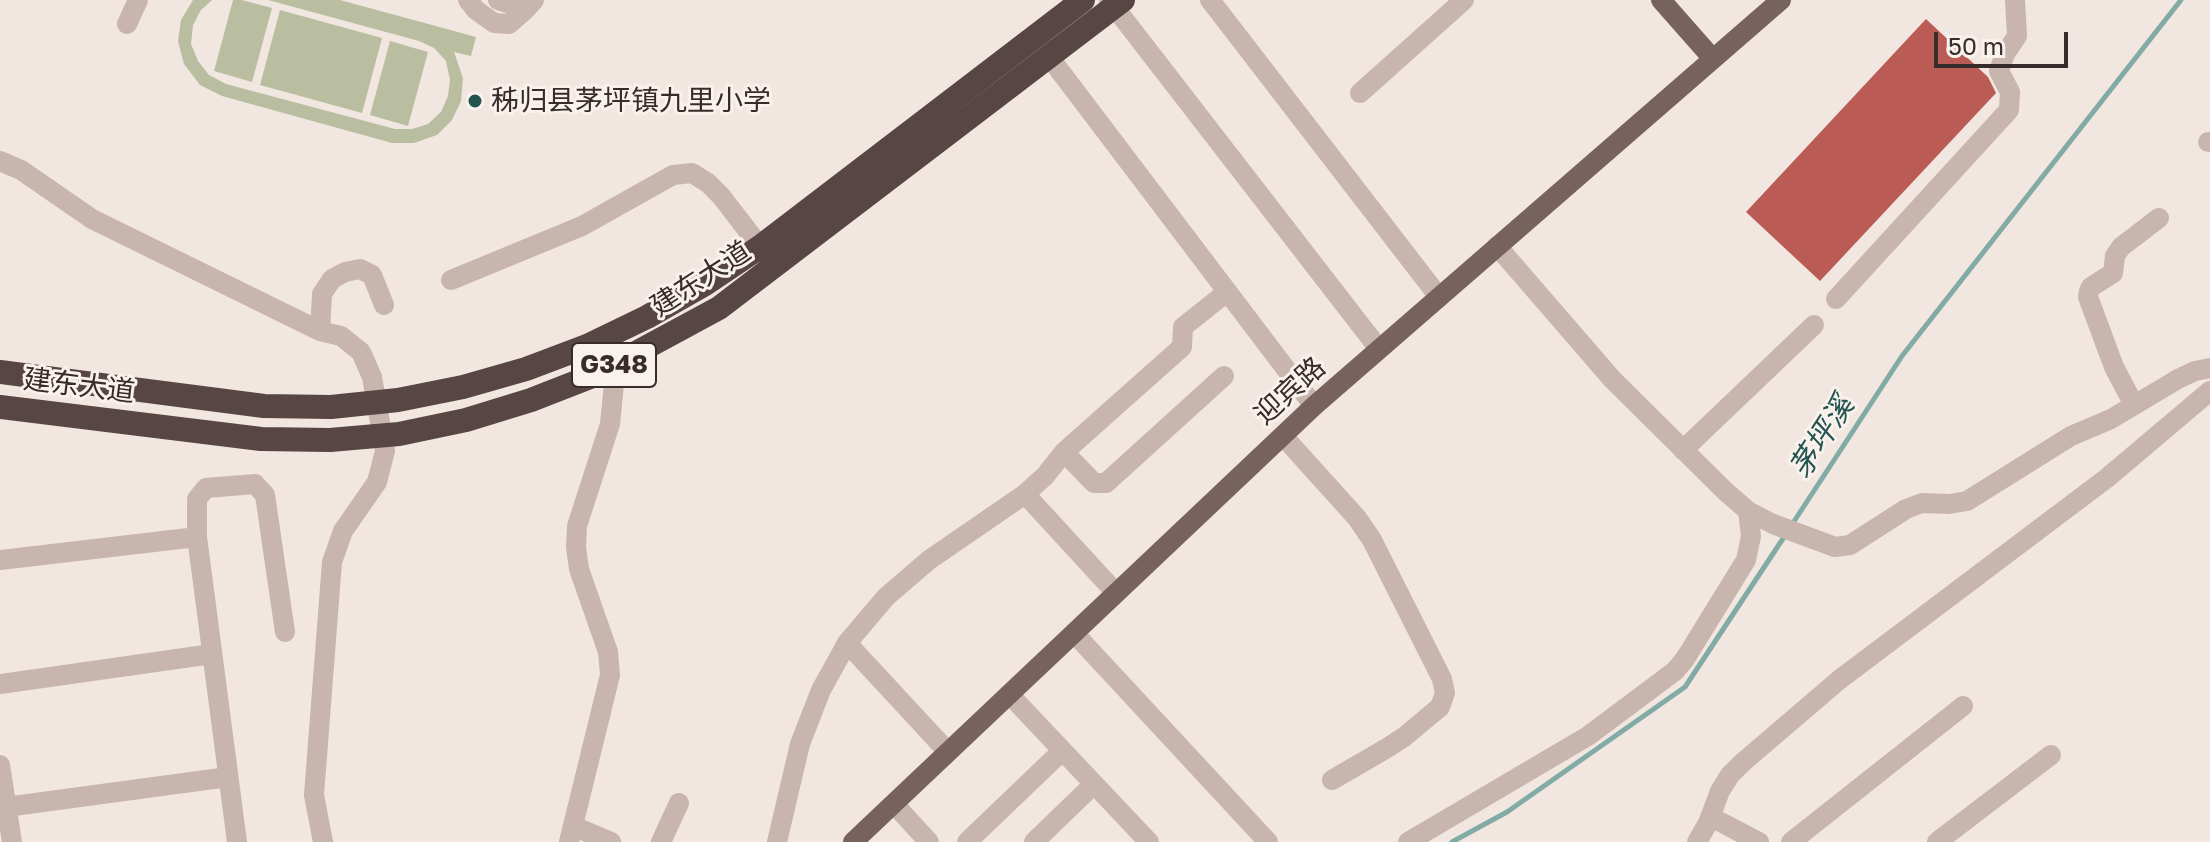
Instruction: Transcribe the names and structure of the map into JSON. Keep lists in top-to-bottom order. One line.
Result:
{"streets":{"highway":["建东大道","G348"],"main road":["迎宾路"]},"water":["茅坪溪"],"places":["秭归县茅坪镇九里小学"],"scale_bar":"50 m"}
